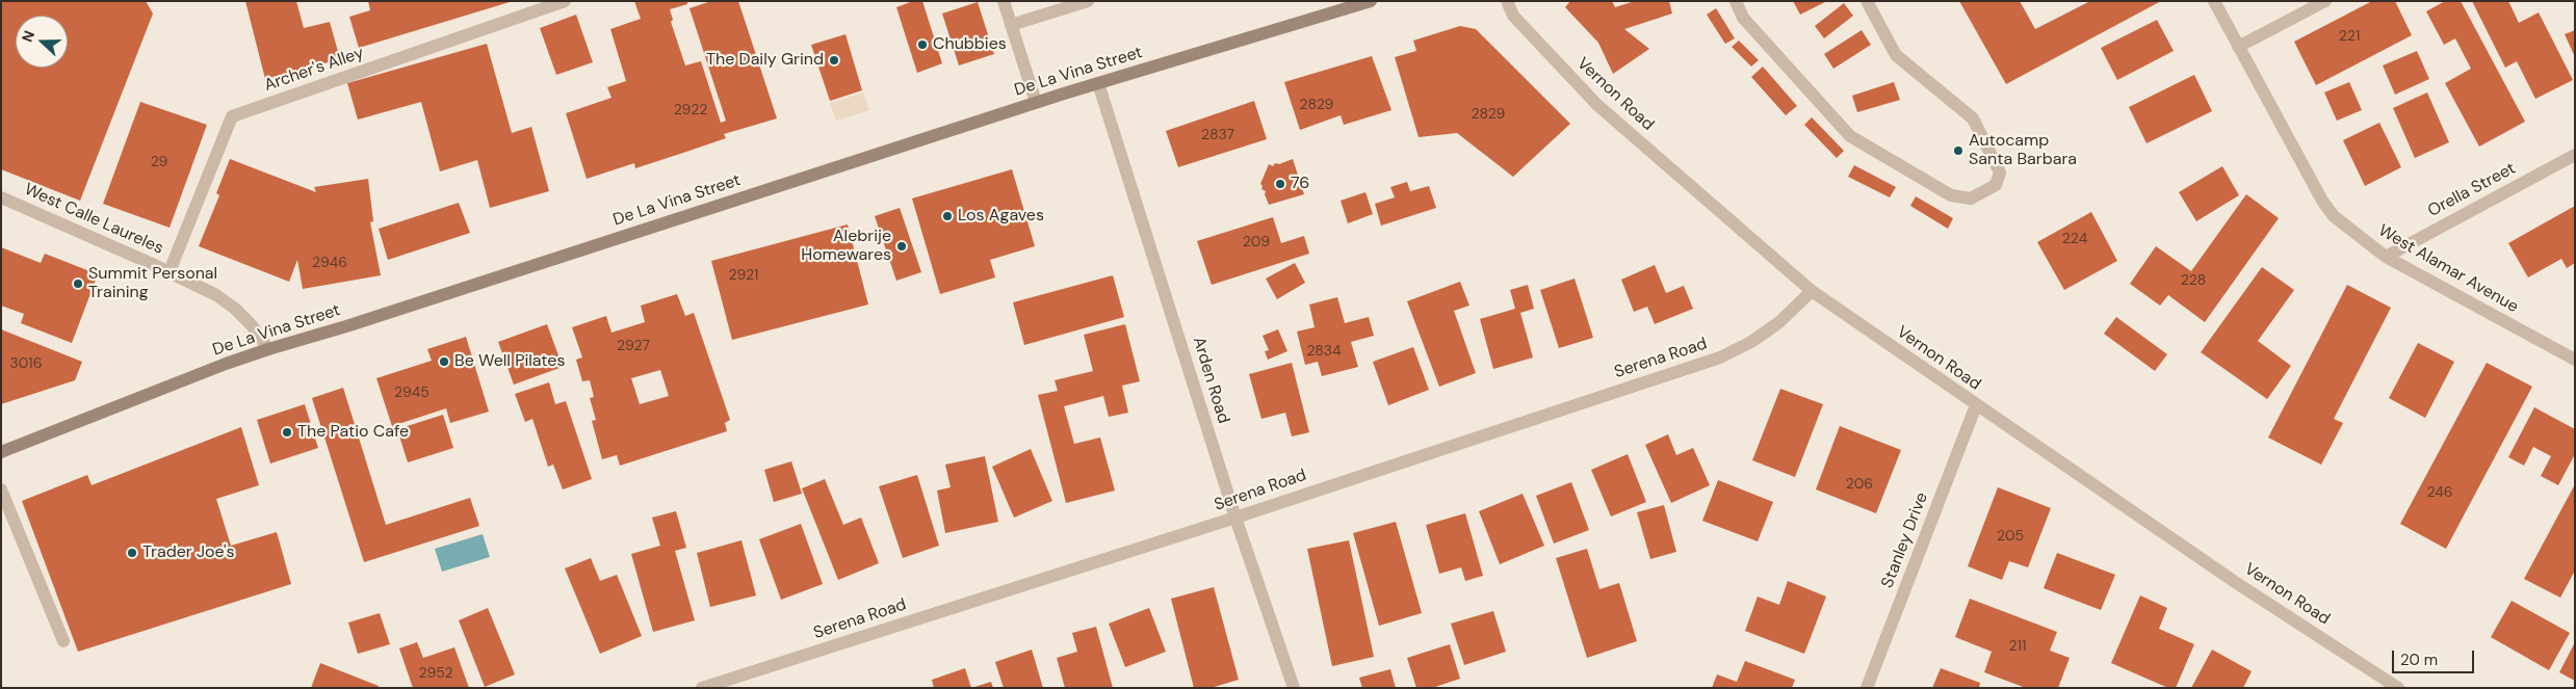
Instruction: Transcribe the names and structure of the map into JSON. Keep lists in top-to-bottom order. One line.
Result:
{"streets":{"street":["Archer's Alley","De La Vina Street","Vernon Road","Orella Street","West Calle Laureles","West Alamar Avenue","Serena Road","Arden Road","Stanley Drive"]},"crossings":[["Archer's Alley","West Calle Laureles"],["De La Vina Street","West Calle Laureles"],["De La Vina Street","Arden Road"],["Vernon Road","Serena Road"],["Vernon Road","Stanley Drive"],["Orella Street","West Alamar Avenue"],["Serena Road","Arden Road"]],"places":["Chubbies","The Daily Grind","Autocamp Santa Barbara","76","Los Agaves","Alebrije Homewares","Summit Personal Training","Be Well Pilates","The Patio Cafe","Trader Joe's"],"house_numbers":["221","2829","2922","2829","2837","29","224","209","2946","2921","228","2927","2834","3016","2945","206","246","205","211","2952"],"scale_bar":"20 m","north":"left"}
